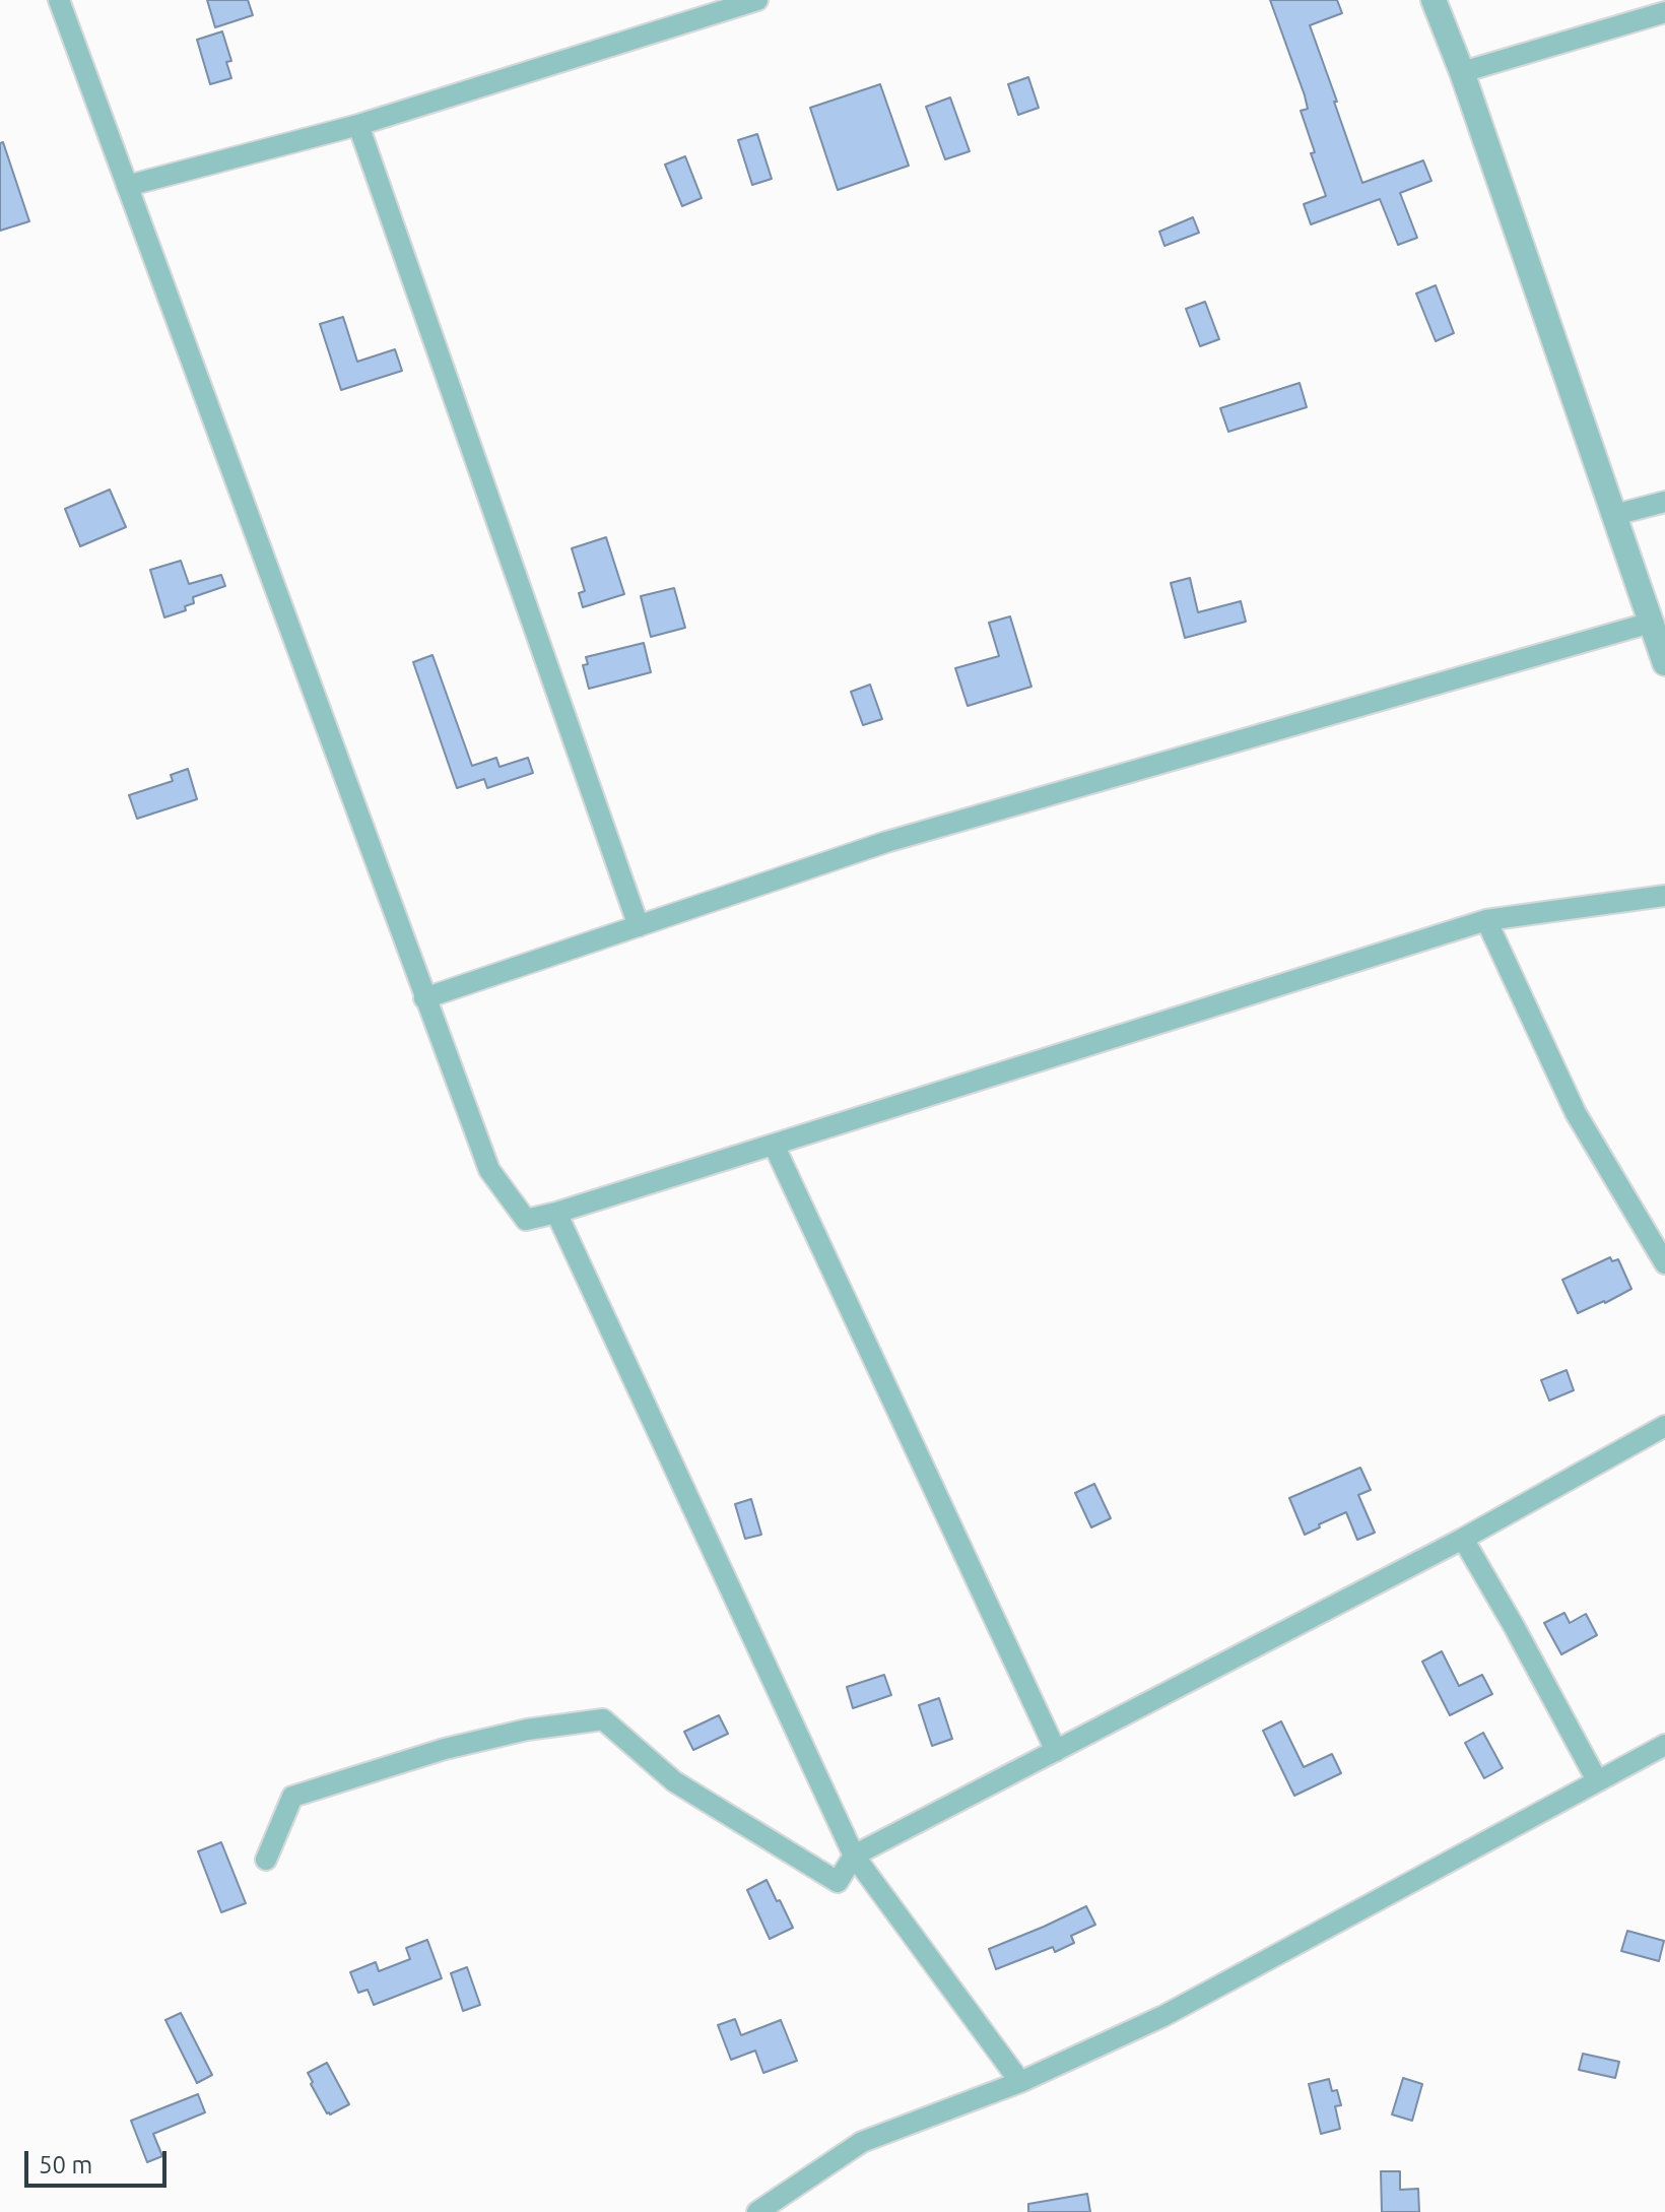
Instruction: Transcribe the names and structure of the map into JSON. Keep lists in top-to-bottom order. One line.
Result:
{"scale_bar":"50 m"}
